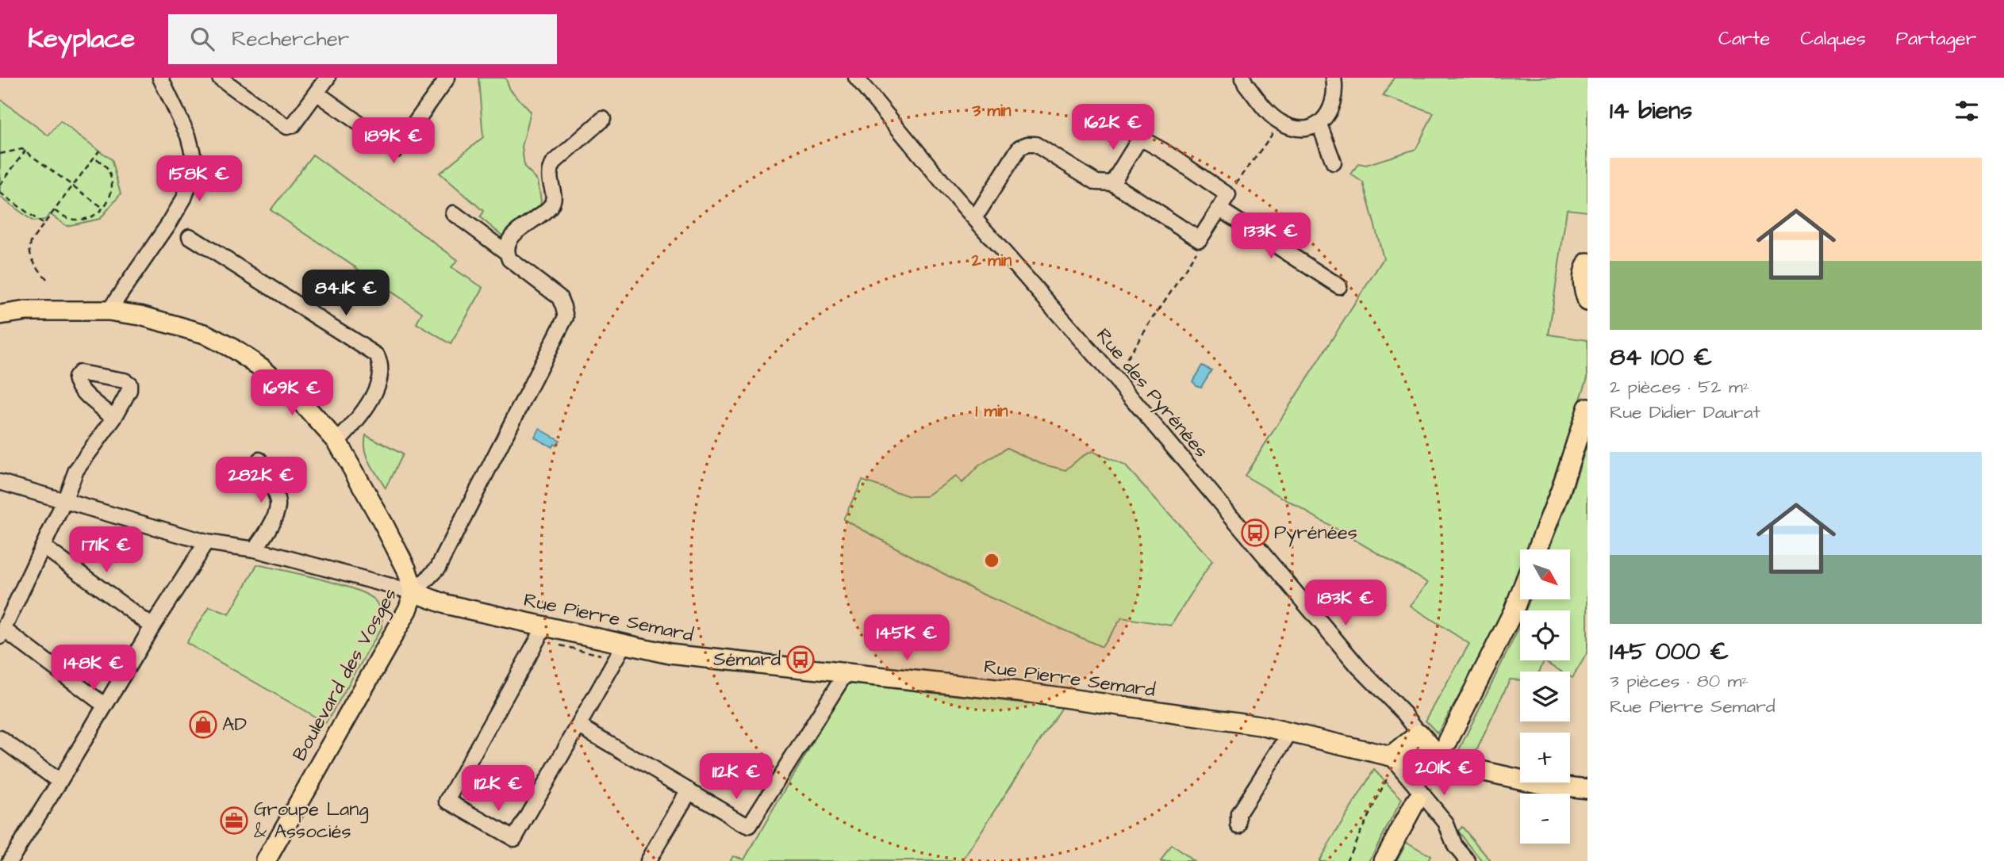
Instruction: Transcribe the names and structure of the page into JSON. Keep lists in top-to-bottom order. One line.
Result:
{"streets":{"main road":["Rue Pierre Semard","Boulevard des Vosges"],"street":["Rue des Pyrénées"]},"crossings":[["Rue Pierre Semard","Boulevard des Vosges"]],"places":{"bus stop":["Pyrénées","Sémard"],"shop":["AD"],"office":["Groupe Lang & Associés"]},"north":"bottom right","page":{"header":"Keyplace","search":"Rechercher","nav":["Carte","Calques","Partager"],"heading":"14 biens","price":["162K €","189K €","158K €","133K €","84.1K €","169K €","282K €","171K €","183K €","145K €","148K €","201K €","112K €","112K €"],"list":[{"name":"84 100 €","note":"2 pièces · 52 m² · Rue Didier Daurat"},{"name":"145 000 €","note":"3 pièces · 80 m² · Rue Pierre Semard"}],"map_buttons":["+","−"]},"rings":["3 min","2 min","1 min"]}
